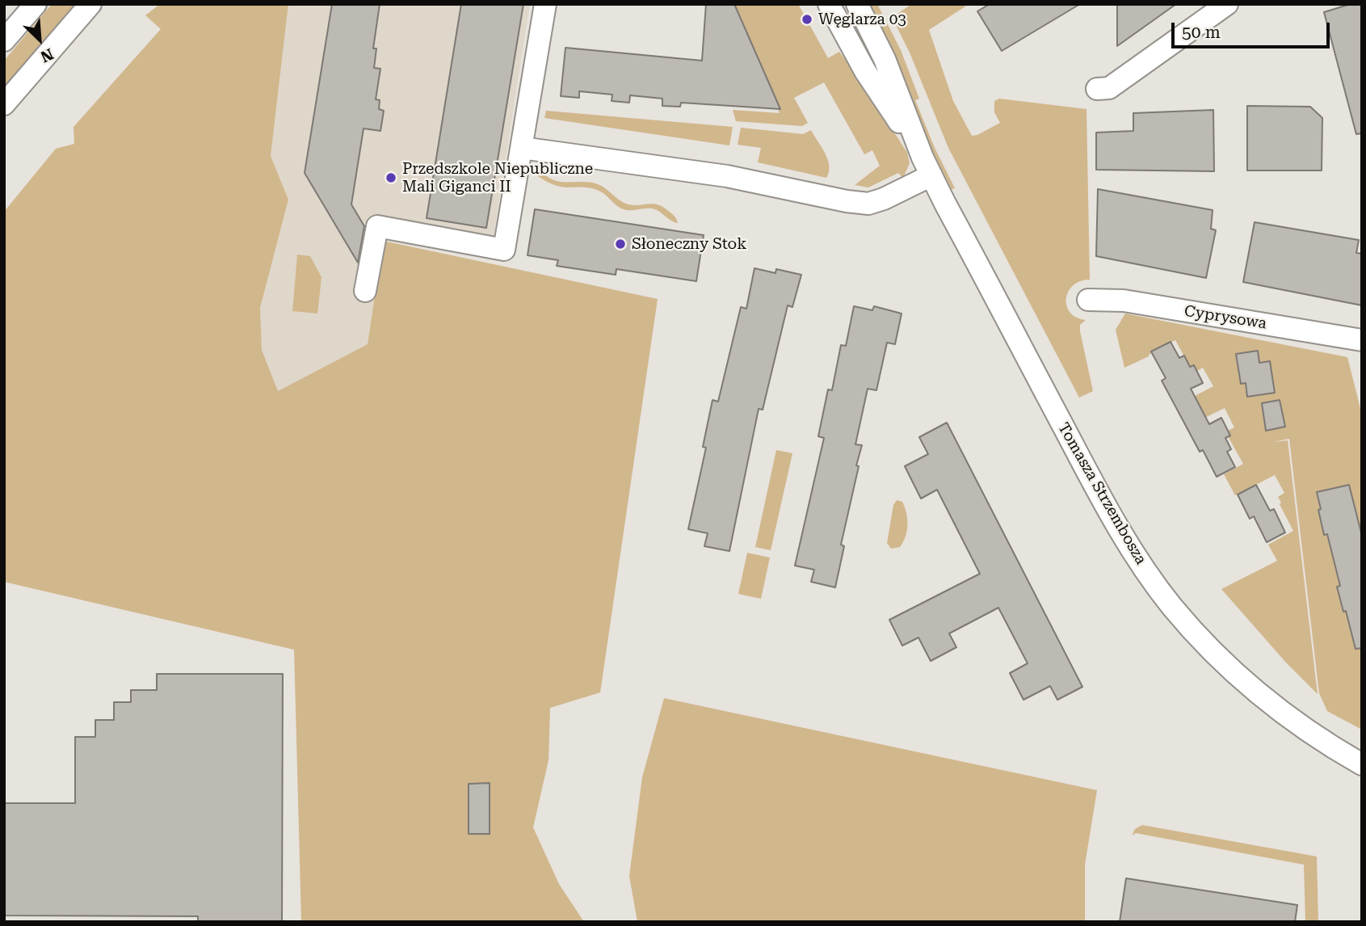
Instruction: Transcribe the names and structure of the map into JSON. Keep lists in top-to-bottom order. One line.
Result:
{"streets":{"street":["Cyprysowa","Tomasza Strzembosza"]},"places":["Węglarza 03","Przedszkole Niepubliczne Mali Giganci II","Słoneczny Stok"],"scale_bar":"50 m","north":"bottom right"}
